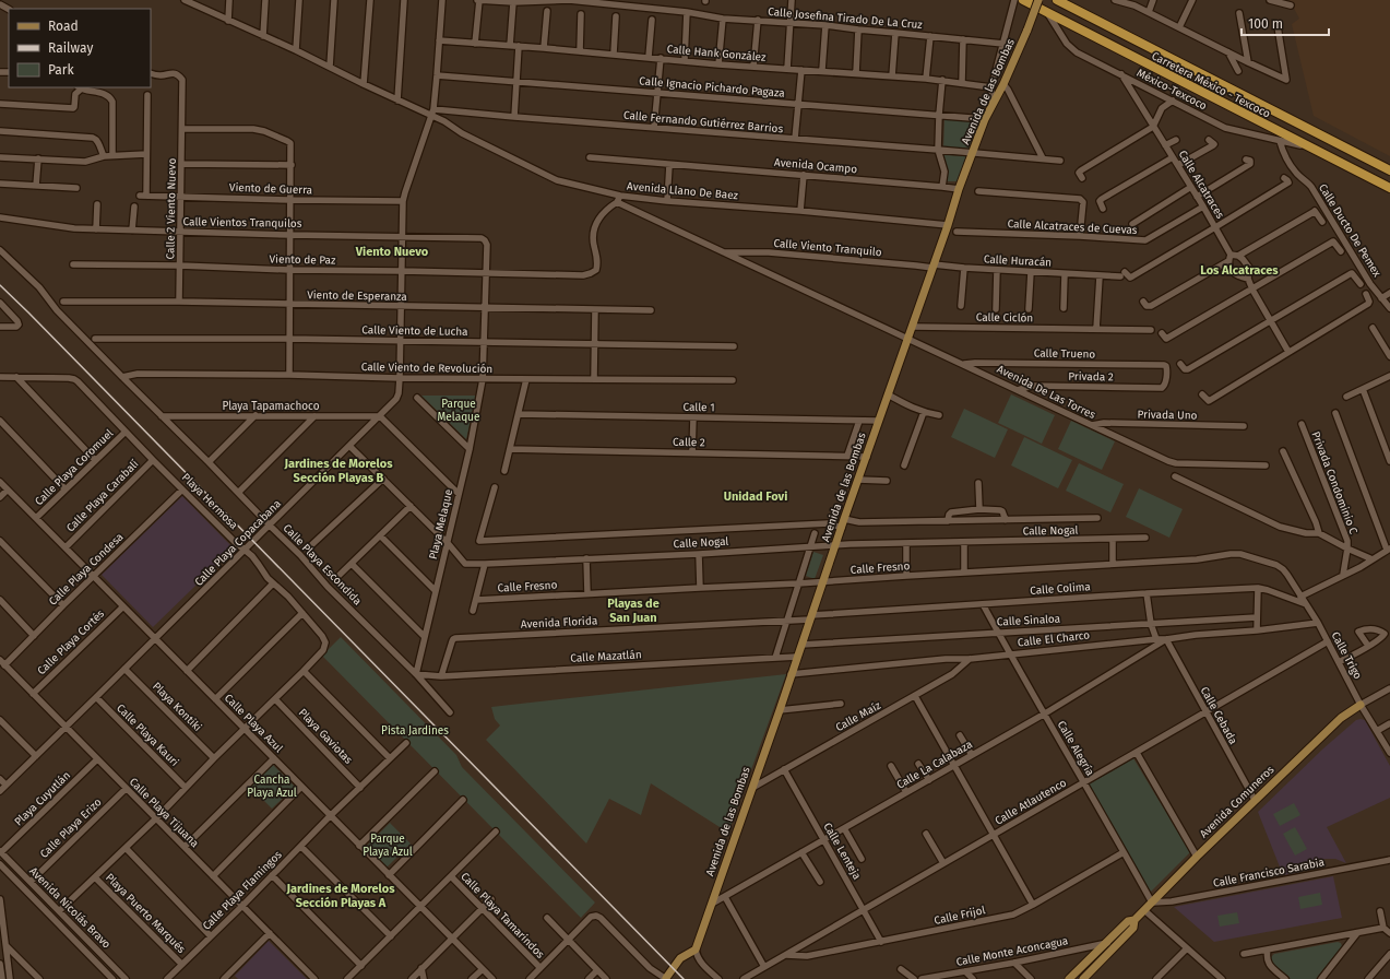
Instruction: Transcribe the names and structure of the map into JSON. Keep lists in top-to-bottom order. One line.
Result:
{"streets":{"highway":["Carretera México - Texcoco"],"main road":["Avenida de las Bombas","Avenida Comuneros"],"street":["Calle Josefina Tirado De La Cruz","Calle Hank González","Calle Ignacio Pichardo Pagaza","México-Texcoco","Calle Fernando Gutiérrez Barrios","Avenida Ocampo","Calle Alcatraces","Viento de Guerra","Avenida Llano De Baez","Calle 2 Viento Nuevo","Calle Vientos Tranquilos","Calle Alcatraces de Cuevas","Calle Ducto De Pemex","Calle Viento Tranquilo","Viento de Paz","Calle Huracán","Viento de Esperanza","Calle Ciclón","Calle Viento de Lucha","Calle Trueno","Calle Viento de Revolución","Privada 2","Avenida De Las Torres","Playa Tapamachoco","Calle 1","Privada Uno","Calle 2","Calle Playa Coromuel","Privada Condominio C","Calle Playa Carabalí","Playa Hermosa","Playa Melaque","Calle Nogal","Calle Playa Copacabana","Calle Playa Escondida","Calle Fresno","Calle Playa Condesa","Calle Colima","Calle Sinaloa","Avenida Florida","Calle El Charco","Calle Playa Cortés","Calle Trigo","Calle Mazatlán","Playa Kontiki","Calle Cebada","Calle Maíz","Calle Playa Azul","Calle Playa Kauri","Playa Gaviotas","Calle Alegría","Calle La Calabaza","Playa Cuyutlán","Calle Atlautenco","Calle Playa Tijuana","Calle Playa Erizo","Calle Lenteja","Calle Francisco Sarabia","Calle Playa Flamingos","Avenida Nicolás Bravo","Playa Puerto Marqués","Calle Playa Tamarindos","Calle Frijol","Calle Monte Aconcagua"]},"crossings":[["Carretera México - Texcoco","México-Texcoco"],["Calle Ignacio Pichardo Pagaza","Avenida de las Bombas"],["México-Texcoco","Calle Alcatraces"],["México-Texcoco","Calle Ducto De Pemex"],["Avenida de las Bombas","Calle Fernando Gutiérrez Barrios"],["Avenida de las Bombas","Avenida Ocampo"],["Avenida de las Bombas","Avenida Llano De Baez"],["Avenida de las Bombas","Calle Viento Tranquilo"],["Avenida de las Bombas","Calle Huracán"],["Avenida de las Bombas","Calle Ciclón"],["Avenida de las Bombas","Avenida De Las Torres"],["Avenida de las Bombas","Calle 1"],["Avenida de las Bombas","Calle 2"],["Avenida de las Bombas","Calle Nogal"],["Avenida de las Bombas","Calle Fresno"],["Avenida de las Bombas","Calle Colima"],["Avenida de las Bombas","Calle Sinaloa"],["Avenida de las Bombas","Avenida Florida"],["Avenida de las Bombas","Calle El Charco"],["Avenida de las Bombas","Calle Mazatlán"],["Avenida de las Bombas","Calle Maíz"],["Avenida de las Bombas","Calle La Calabaza"],["Calle Alcatraces","Calle Alcatraces de Cuevas"],["Calle Alcatraces","Calle Huracán"],["Viento de Guerra","Calle 2 Viento Nuevo"],["Viento de Guerra","Calle Playa Copacabana"],["Avenida Llano De Baez","Viento de Paz"],["Avenida Llano De Baez","Avenida De Las Torres"],["Avenida Llano De Baez","Calle Playa Copacabana"],["Calle 2 Viento Nuevo","Calle Vientos Tranquilos"],["Calle 2 Viento Nuevo","Viento de Paz"],["Calle 2 Viento Nuevo","Viento de Esperanza"],["Calle Vientos Tranquilos","Playa Melaque"],["Calle Vientos Tranquilos","Calle Playa Copacabana"],["Calle Viento Tranquilo","Calle Huracán"],["Calle Viento Tranquilo","Avenida De Las Torres"],["Viento de Paz","Avenida De Las Torres"],["Viento de Paz","Playa Melaque"],["Viento de Paz","Calle Playa Copacabana"],["Viento de Esperanza","Playa Melaque"],["Viento de Esperanza","Calle Playa Copacabana"],["Calle Viento de Lucha","Playa Melaque"],["Calle Viento de Lucha","Calle Playa Copacabana"],["Calle Trueno","Privada 2"],["Calle Trueno","Avenida De Las Torres"],["Calle Viento de Revolución","Playa Melaque"],["Calle Viento de Revolución","Calle Playa Copacabana"],["Calle Viento de Revolución","Calle Playa Escondida"],["Privada 2","Avenida De Las Torres"],["Avenida De Las Torres","Privada Uno"],["Playa Tapamachoco","Calle Playa Copacabana"],["Playa Tapamachoco","Calle Playa Escondida"],["Calle Playa Coromuel","Playa Hermosa"],["Calle Playa Coromuel","Calle Playa Azul"],["Calle Playa Carabalí","Playa Hermosa"],["Calle Playa Carabalí","Calle Playa Azul"],["Playa Hermosa","Calle Playa Copacabana"],["Playa Hermosa","Calle Playa Condesa"],["Playa Melaque","Calle Nogal"],["Playa Melaque","Calle Playa Escondida"],["Playa Melaque","Calle Mazatlán"],["Calle Nogal","Calle Playa Copacabana"],["Calle Playa Copacabana","Calle Playa Escondida"],["Calle Playa Copacabana","Playa Kontiki"],["Calle Playa Copacabana","Calle Playa Azul"],["Calle Playa Copacabana","Calle Playa Kauri"],["Calle Playa Copacabana","Calle Playa Tijuana"],["Calle Playa Escondida","Calle Mazatlán"],["Calle Fresno","Calle Trigo"],["Calle Playa Condesa","Calle Playa Azul"],["Calle Playa Condesa","Calle Playa Tijuana"],["Calle Colima","Avenida Florida"],["Calle Colima","Calle Trigo"],["Calle Colima","Calle Alegría"],["Calle Sinaloa","Calle Alegría"],["Avenida Florida","Calle Mazatlán"],["Calle El Charco","Calle Trigo"],["Calle El Charco","Calle Cebada"],["Calle El Charco","Calle Maíz"],["Calle El Charco","Calle Alegría"],["Calle El Charco","Calle La Calabaza"],["Calle Playa Cortés","Calle Playa Azul"],["Calle Playa Cortés","Calle Playa Tijuana"],["Calle Trigo","Calle Atlautenco"],["Calle Trigo","Avenida Comuneros"],["Calle Cebada","Calle La Calabaza"],["Calle Cebada","Calle Atlautenco"],["Calle Cebada","Avenida Comuneros"],["Calle Maíz","Calle Lenteja"],["Calle Playa Azul","Calle Playa Flamingos"],["Playa Gaviotas","Calle Playa Flamingos"],["Calle Alegría","Calle La Calabaza"],["Calle Alegría","Calle Atlautenco"],["Calle Alegría","Avenida Comuneros"],["Calle Alegría","Calle Francisco Sarabia"],["Calle Alegría","Calle Frijol"],["Calle La Calabaza","Calle Lenteja"],["Playa Cuyutlán","Calle Playa Tijuana"],["Playa Cuyutlán","Avenida Nicolás Bravo"],["Calle Atlautenco","Calle Lenteja"],["Calle Atlautenco","Calle Frijol"],["Avenida Comuneros","Calle Francisco Sarabia"],["Calle Playa Tijuana","Calle Playa Erizo"],["Calle Playa Tijuana","Calle Playa Flamingos"],["Calle Playa Erizo","Avenida Nicolás Bravo"],["Calle Lenteja","Calle Frijol"],["Calle Playa Flamingos","Playa Puerto Marqués"]],"districts":["Viento Nuevo","Los Alcatraces","Jardines de Morelos Sección Playas B","Unidad Fovi","Playas de San Juan","Jardines de Morelos Sección Playas A"],"parks":["Parque Melaque","Pista Jardines","Cancha Playa Azul","Parque Playa Azul"],"legend":["Road","Railway","Park"],"scale_bar":"100 m"}
